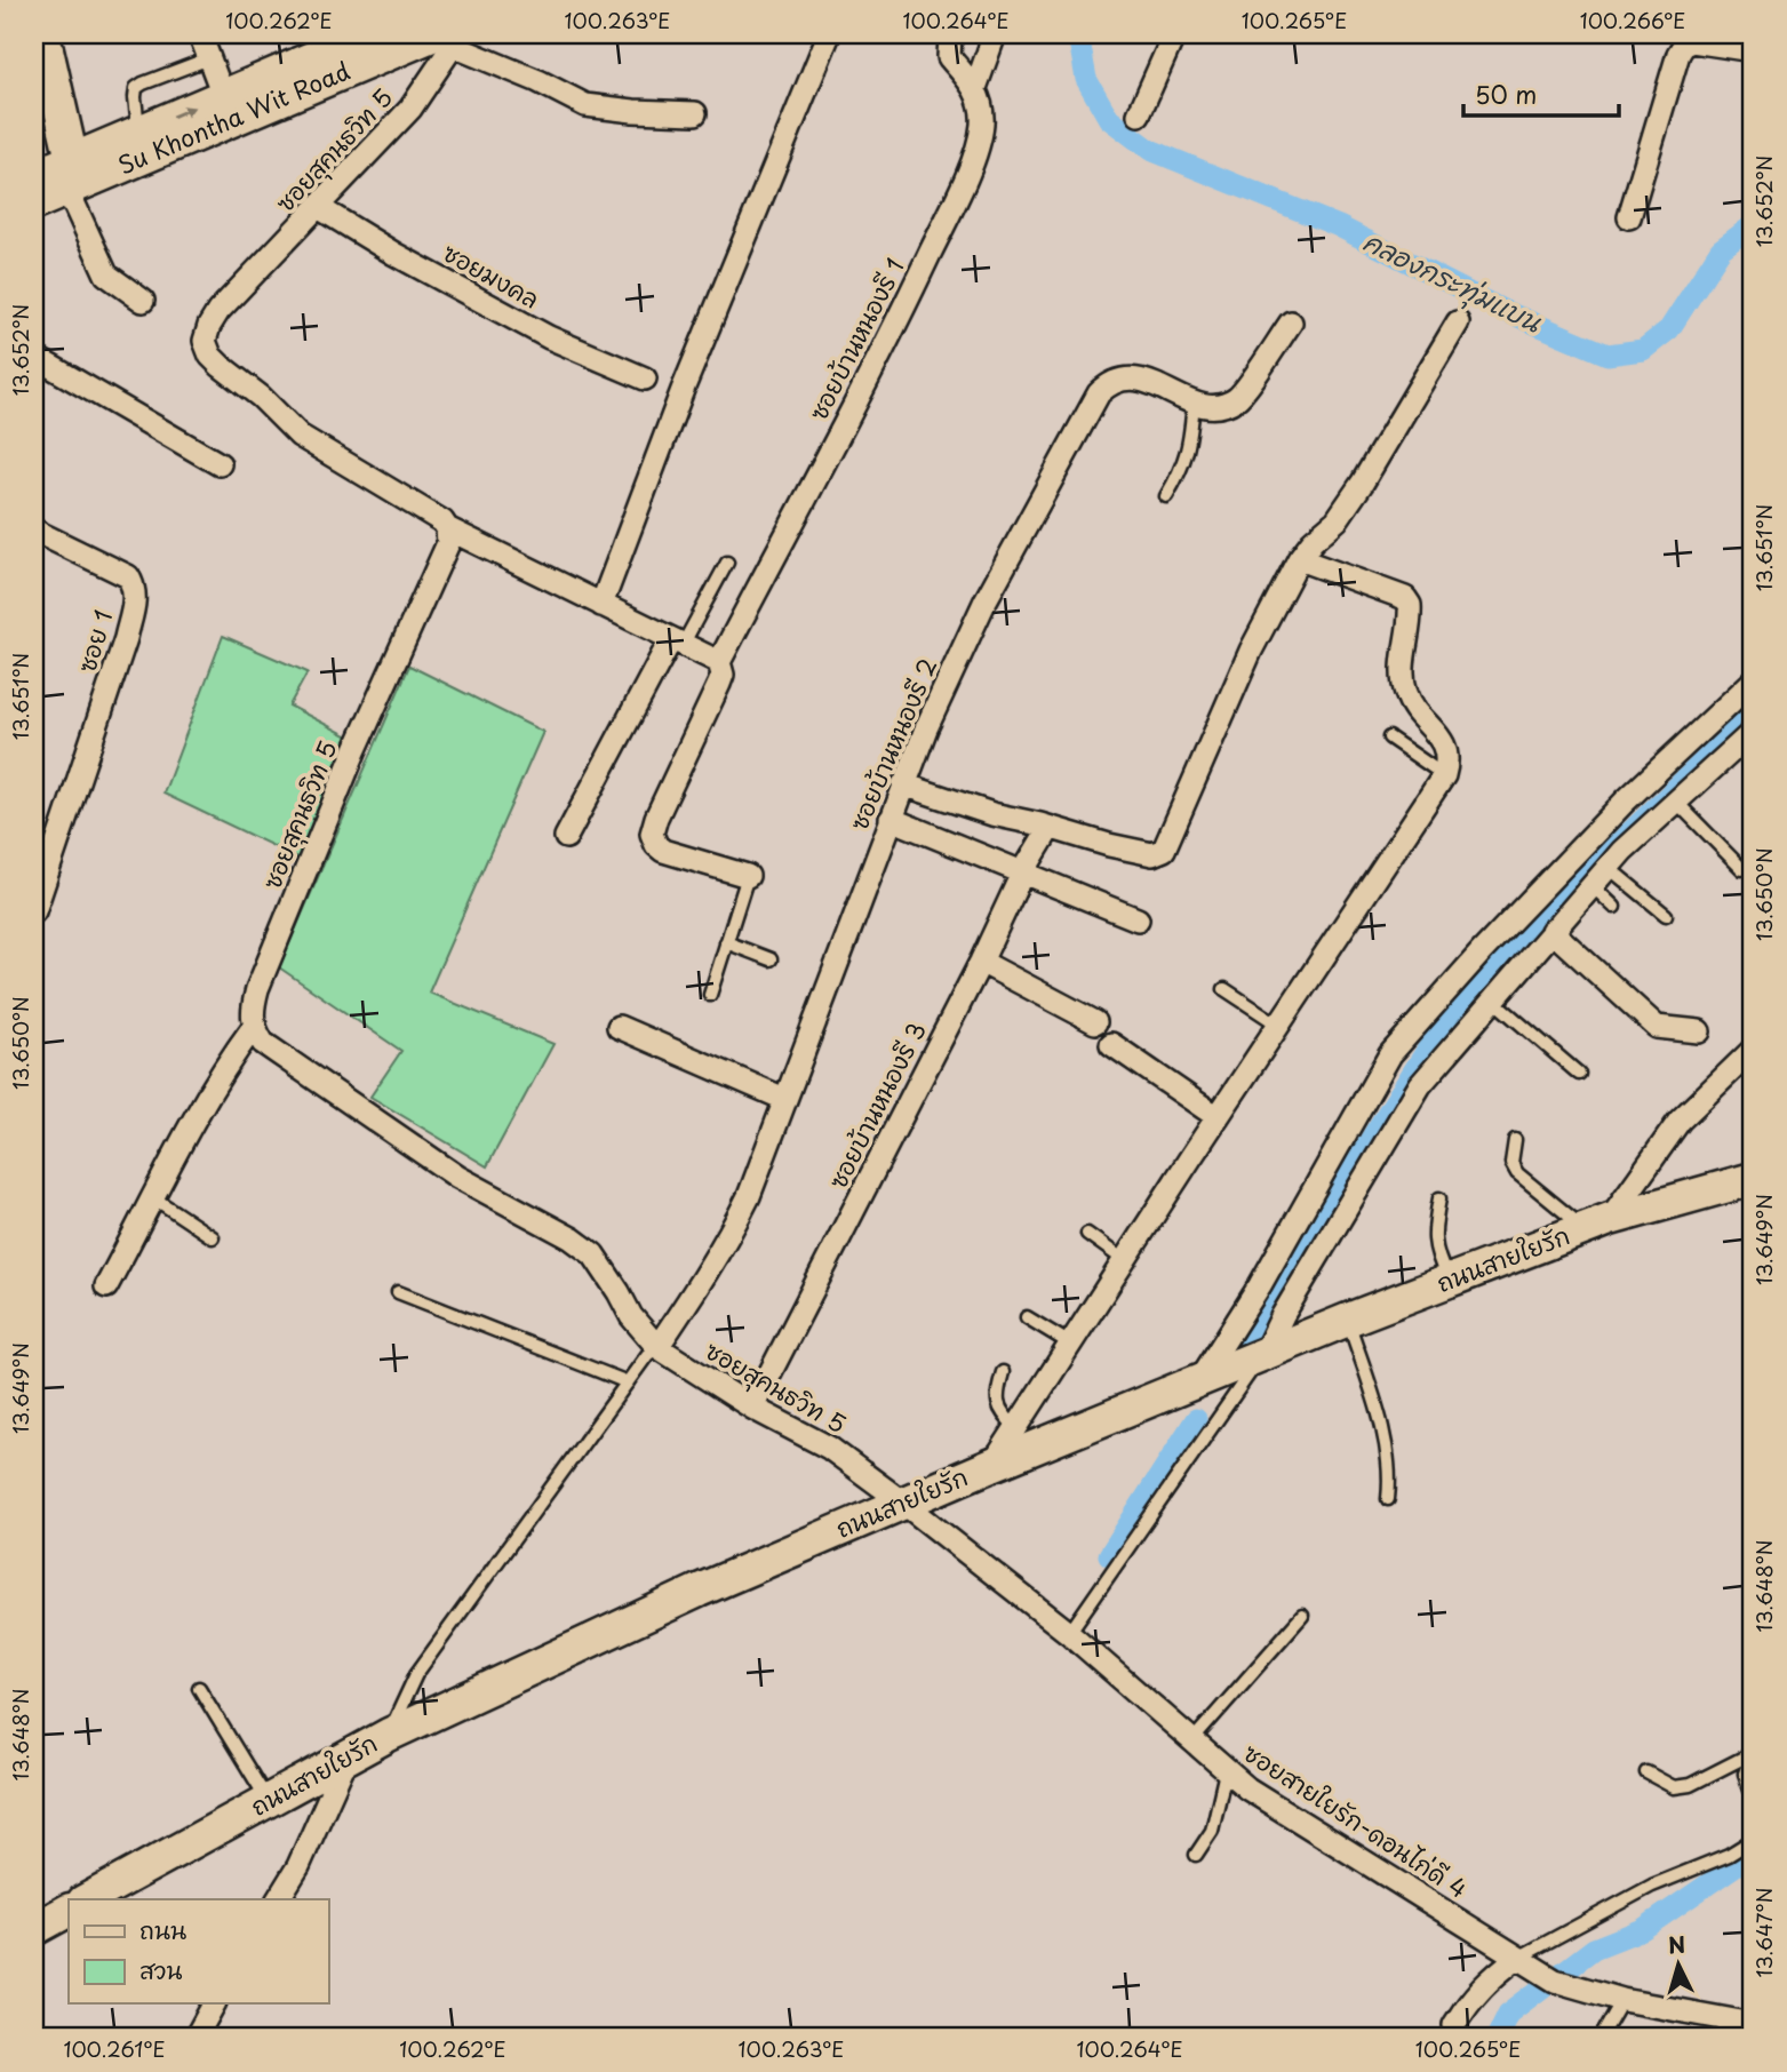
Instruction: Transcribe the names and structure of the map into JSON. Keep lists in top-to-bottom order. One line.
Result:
{"streets":{"street":["Su Khontha Wit Road","ซอยสุคนธวิท 5","ซอยมงคล","ซอยบ้านหนองรี 1","ซอย 1","ซอยบ้านหนองรี 2","ซอยบ้านหนองรี 3","ถนนสายใยรัก","ซอยสายใยรัก-ดอนไก่ดี 4"]},"crossings":[["Su Khontha Wit Road","ซอยสุคนธวิท 5"],["ซอยสุคนธวิท 5","ซอยมงคล"],["ซอยสุคนธวิท 5","ซอยบ้านหนองรี 2"],["ซอยสุคนธวิท 5","ซอยบ้านหนองรี 3"],["ซอยสุคนธวิท 5","ถนนสายใยรัก"],["ซอยสุคนธวิท 5","ซอยสายใยรัก-ดอนไก่ดี 4"],["ถนนสายใยรัก","ซอยสายใยรัก-ดอนไก่ดี 4"]],"water":["คลองกระทุ่มแบน"],"legend":["ถนน","สวน"],"scale_bar":"50 m","north":"top","coordinates":["100.262°E","100.263°E","100.264°E","100.265°E","100.266°E","13.652°N","13.651°N","13.650°N","13.649°N","13.648°N","13.647°N","100.261°E"]}
